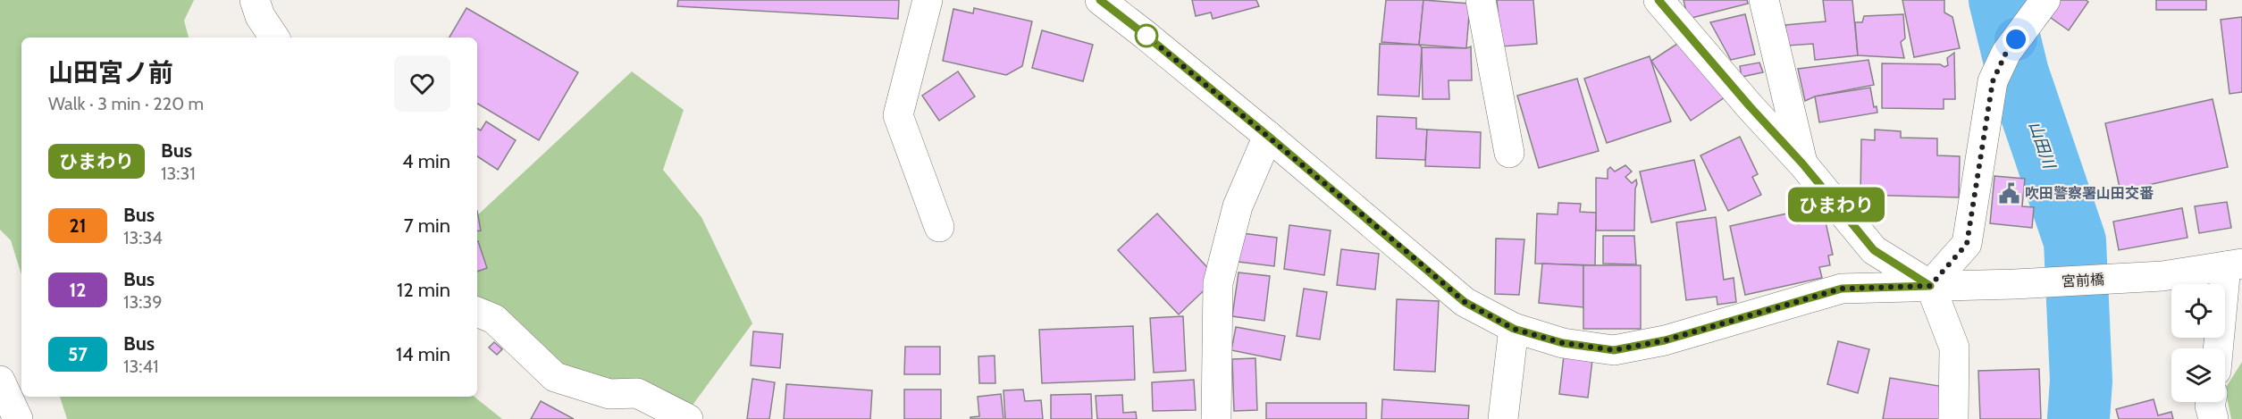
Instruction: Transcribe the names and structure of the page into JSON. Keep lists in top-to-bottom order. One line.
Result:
{"streets":{"street":["宮前橋"]},"water":["山田川"],"places":{"public building":["吹田警察署山田交番"]},"lines":["bus line ひまわり"],"page":{"on_map":"ひまわり","heading":["山田宮ノ前","Walk · 3 min · 220 m"],"list":[{"mark":"ひまわり","name":"Bus","note":"13:31","value":"4 min"},{"mark":"21","name":"Bus","note":"13:34","value":"7 min"},{"mark":"12","name":"Bus","note":"13:39","value":"12 min"},{"mark":"57","name":"Bus","note":"13:41","value":"14 min"}]}}
